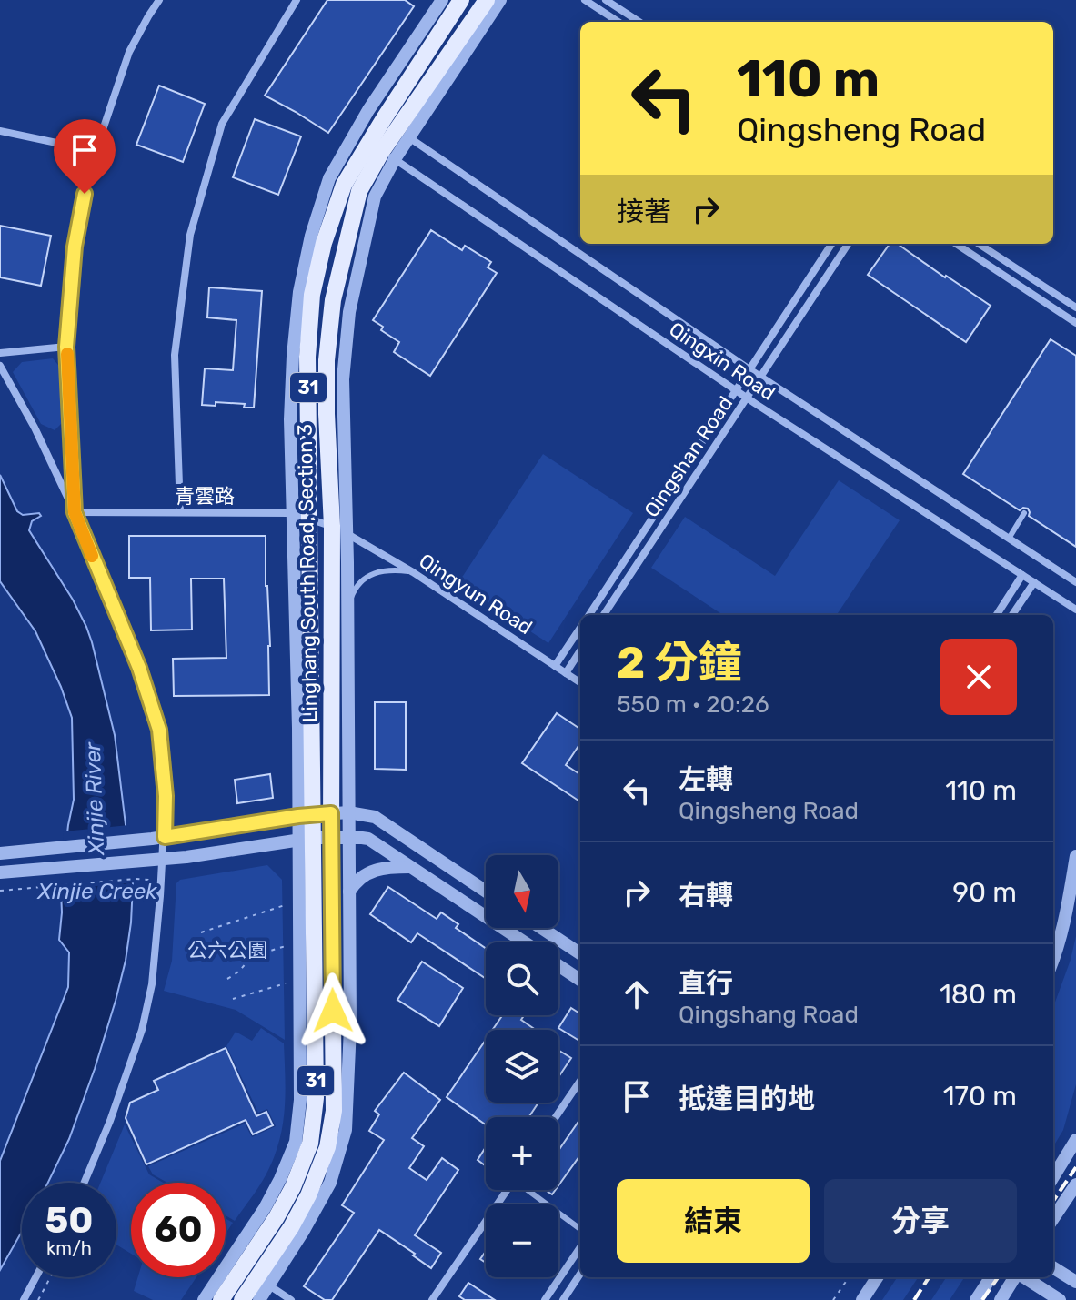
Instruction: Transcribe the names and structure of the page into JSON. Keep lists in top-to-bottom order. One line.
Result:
{"streets":{"main road":["31","Linghang South Road, Section 3"],"street":["Qingxin Road","Qingshan Road","青雲路","Qingyun Road"]},"crossings":[["Qingxin Road","Qingshan Road"],["Qingxin Road","Linghang South Road, Section 3"],["31","Linghang South Road, Section 3"],["Qingshan Road","Qingyun Road"],["青雲路","Linghang South Road, Section 3"],["青雲路","Qingyun Road"],["Linghang South Road, Section 3","Qingyun Road"]],"water":["Xinjie River","Xinjie Creek"],"parks":["公六公園"],"north":"bottom","page":{"turn":["110 m","Qingsheng Road"],"then":"接著","heading":["2 分鐘","550 m · 20:26"],"list":[{"name":"左轉","note":"Qingsheng Road","value":"110 m"},{"name":"右轉","value":"90 m"},{"name":"直行","note":"Qingshang Road","value":"180 m"},{"name":"抵達目的地","value":"170 m"}],"map_buttons":["+","−"],"buttons":["結束","分享"],"speed":"50 km/h","limit":"60"}}
